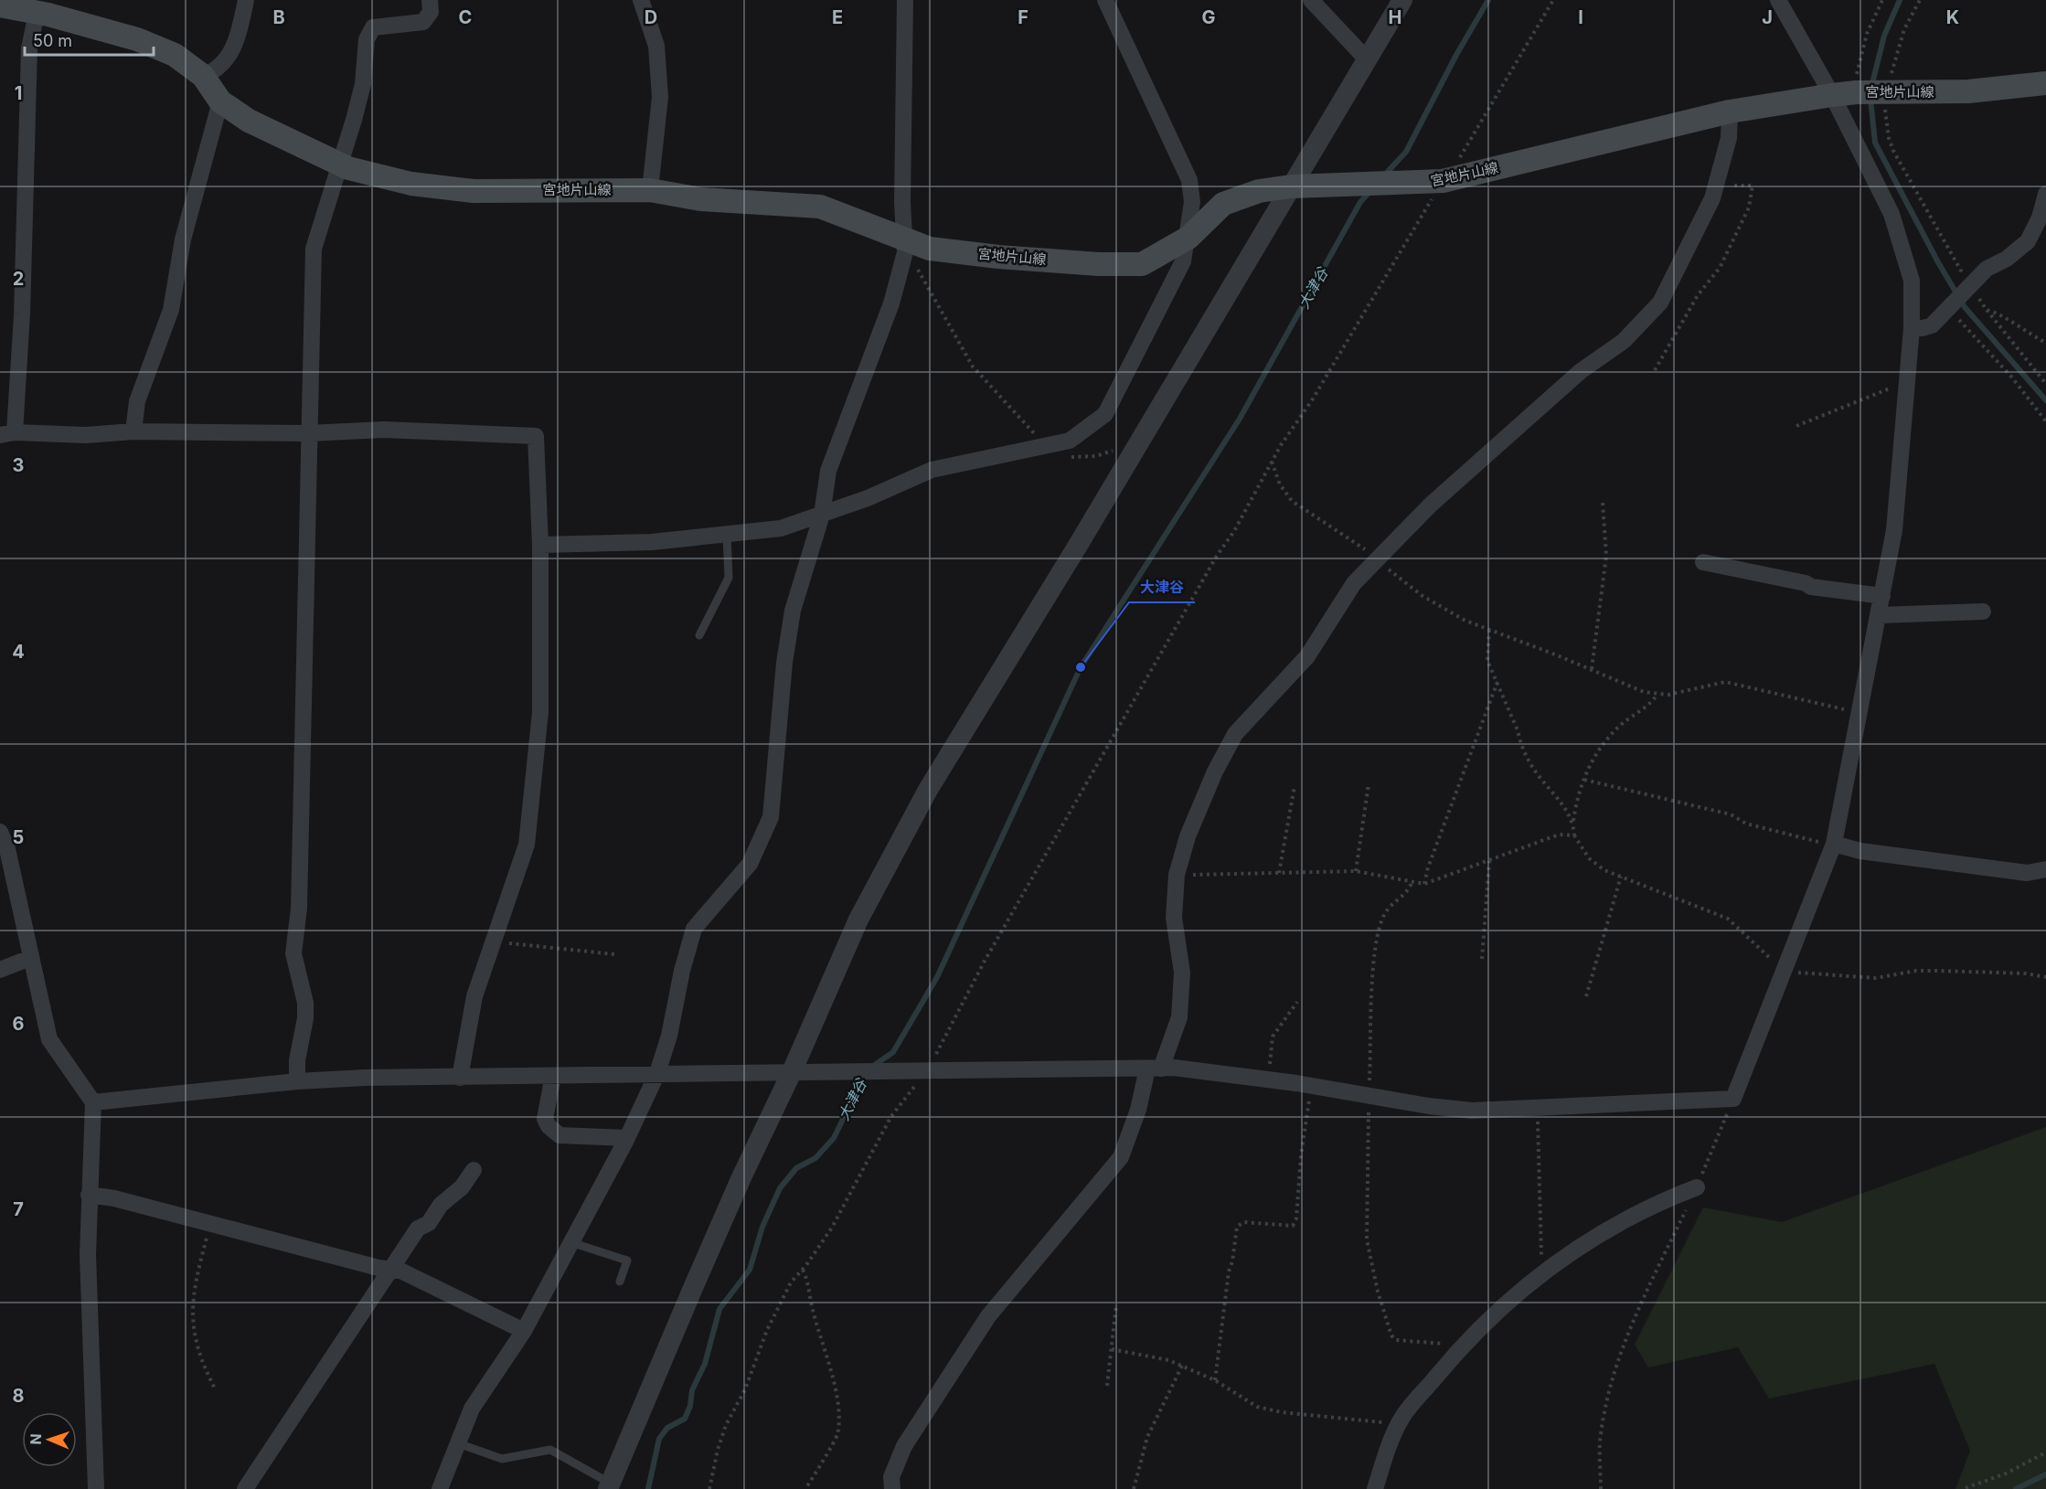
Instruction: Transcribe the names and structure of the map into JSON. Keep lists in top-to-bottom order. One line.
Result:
{"streets":{"main road":["宮地片山線"]},"water":["大津谷"],"places":["大津谷"],"scale_bar":"50 m","north":"left","grid":{"columns":["B","C","D","E","F","G","H","I","J","K"],"rows":["1","2","3","4","5","6","7","8"]}}
